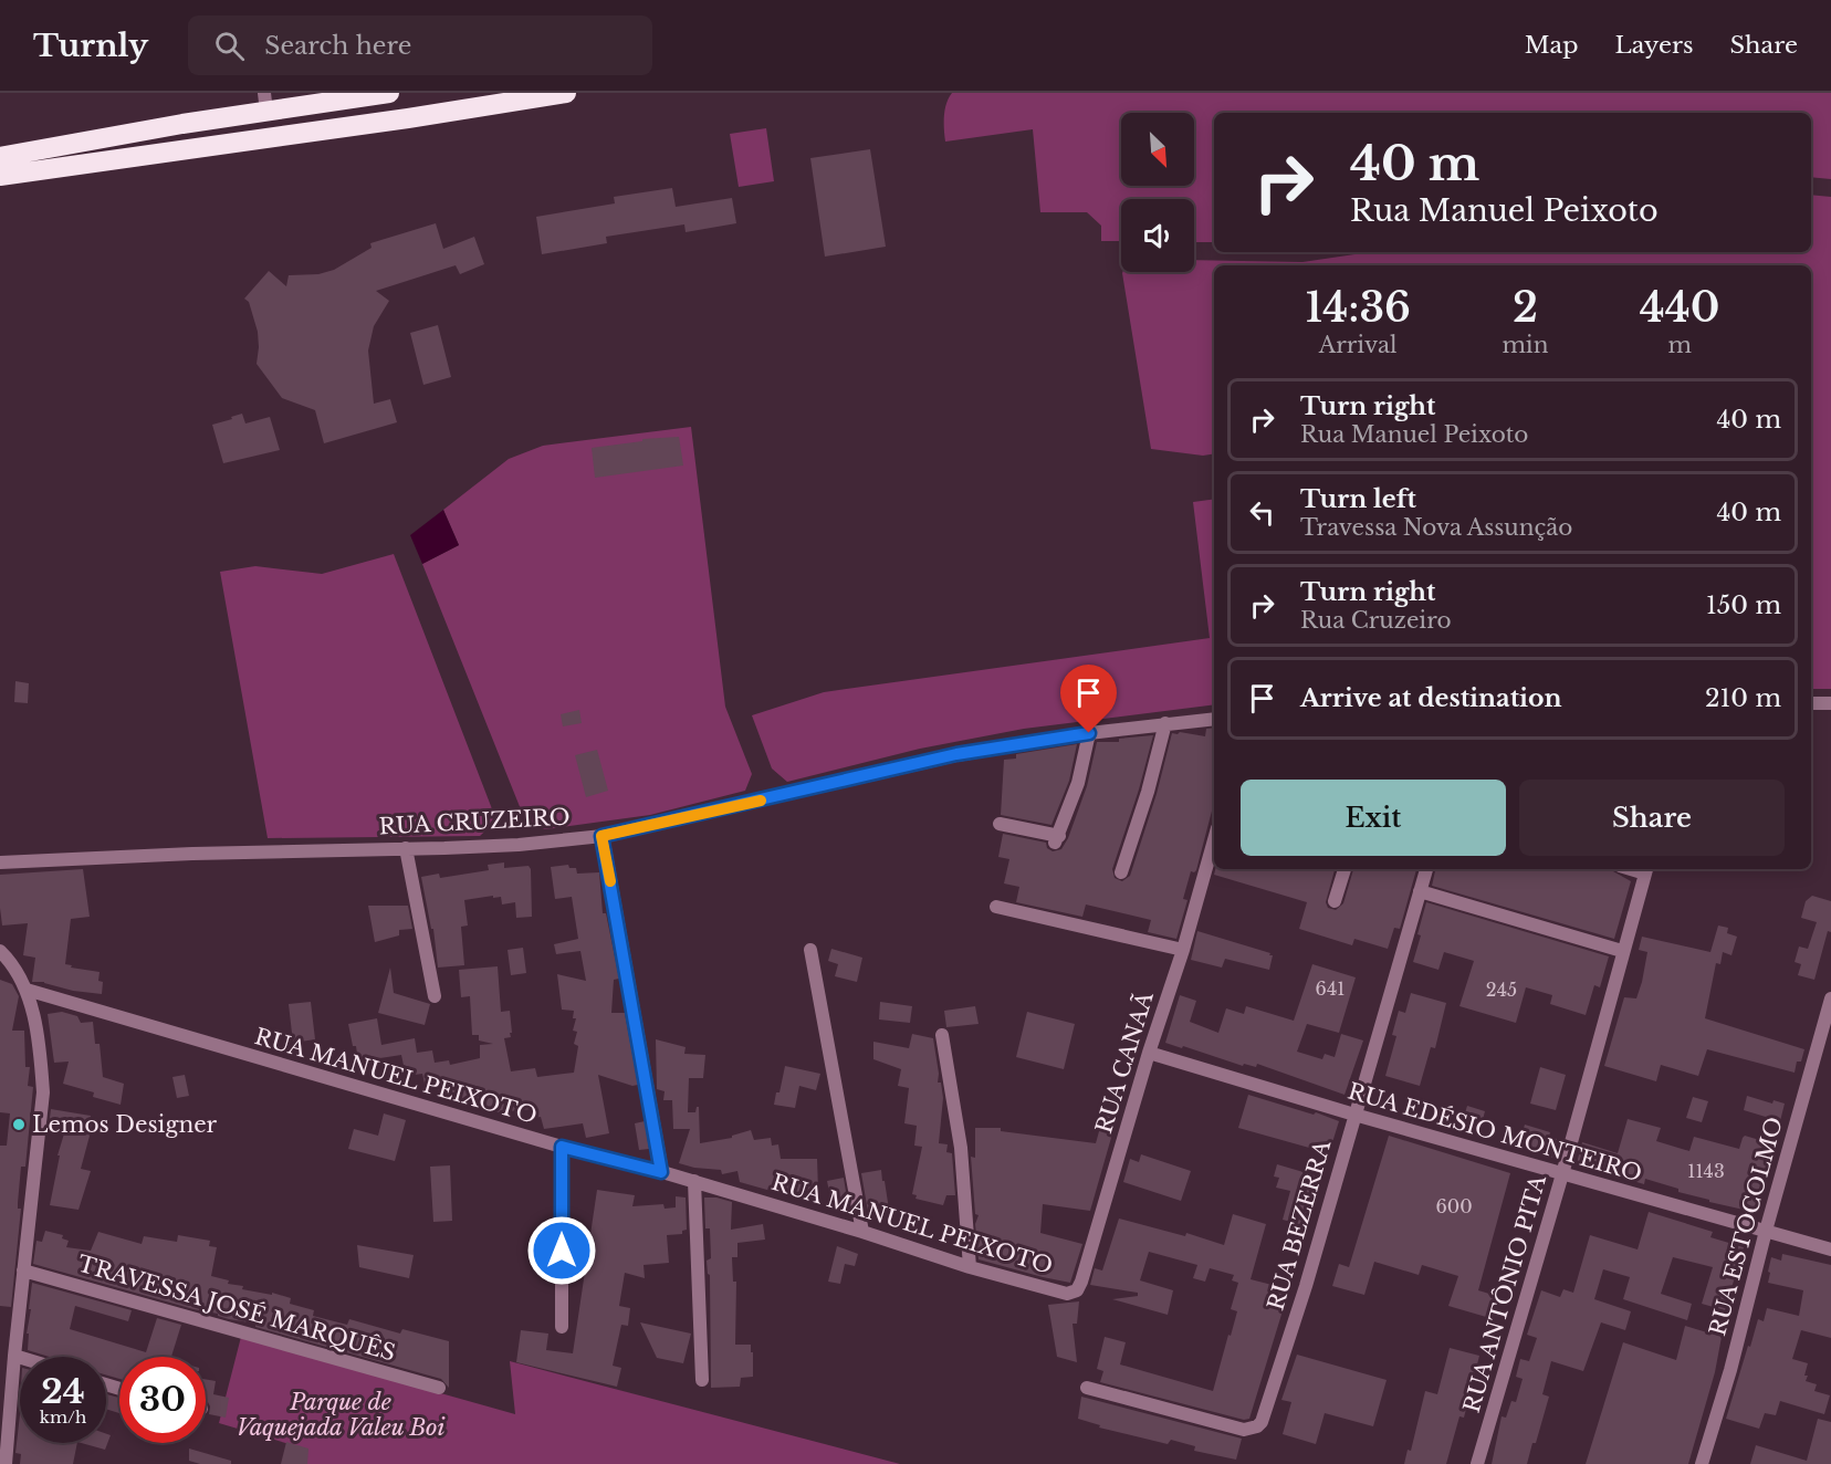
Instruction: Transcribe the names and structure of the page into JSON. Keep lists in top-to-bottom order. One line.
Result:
{"streets":{"street":["RUA CRUZEIRO","RUA CANAÃ","RUA MANUEL PEIXOTO","RUA EDÉSIO MONTEIRO","RUA BEZERRA","RUA ESTOCOLMO","RUA ANTÔNIO PITA","TRAVESSA JOSÉ MARQUÊS"]},"crossings":[["RUA CANAÃ","RUA MANUEL PEIXOTO"],["RUA CANAÃ","RUA EDÉSIO MONTEIRO"],["RUA EDÉSIO MONTEIRO","RUA BEZERRA"],["RUA EDÉSIO MONTEIRO","RUA ESTOCOLMO"],["RUA EDÉSIO MONTEIRO","RUA ANTÔNIO PITA"]],"parks":["Parque de Vaquejada Valeu Boi"],"places":["Lemos Designer"],"house_numbers":["641","245","1143","600"],"north":"bottom right","page":{"header":"Turnly","search":"Search here","nav":["Map","Layers","Share"],"turn":["40 m","Rua Manuel Peixoto"],"eta":["14:36","Arrival","2","min","440","m"],"list":[{"name":"Turn right","note":"Rua Manuel Peixoto","value":"40 m"},{"name":"Turn left","note":"Travessa Nova Assunção","value":"40 m"},{"name":"Turn right","note":"Rua Cruzeiro","value":"150 m"},{"name":"Arrive at destination","value":"210 m"}],"buttons":["Exit","Share"],"speed":"24 km/h","limit":"30"}}
